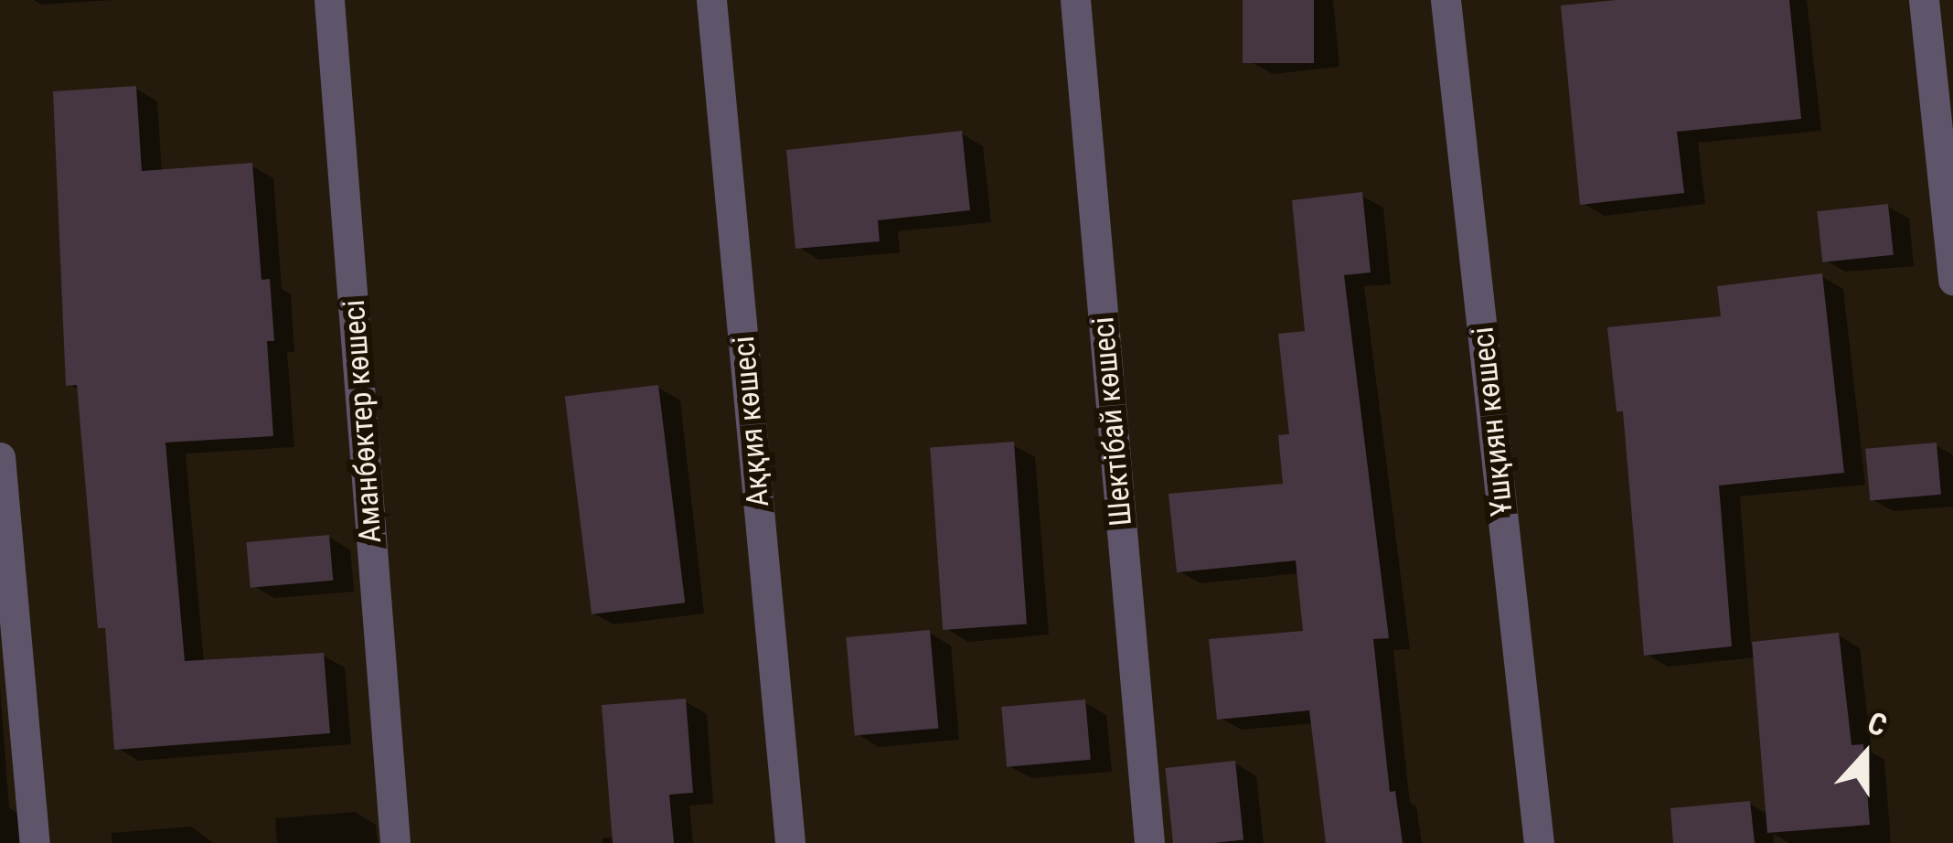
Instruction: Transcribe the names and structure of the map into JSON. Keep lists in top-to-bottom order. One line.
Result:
{"streets":{"street":["Аманбөктер көшесі","Аққия көшесі","Шектібай көшесі","Ұшқиян көшесі"]},"north":"top"}
